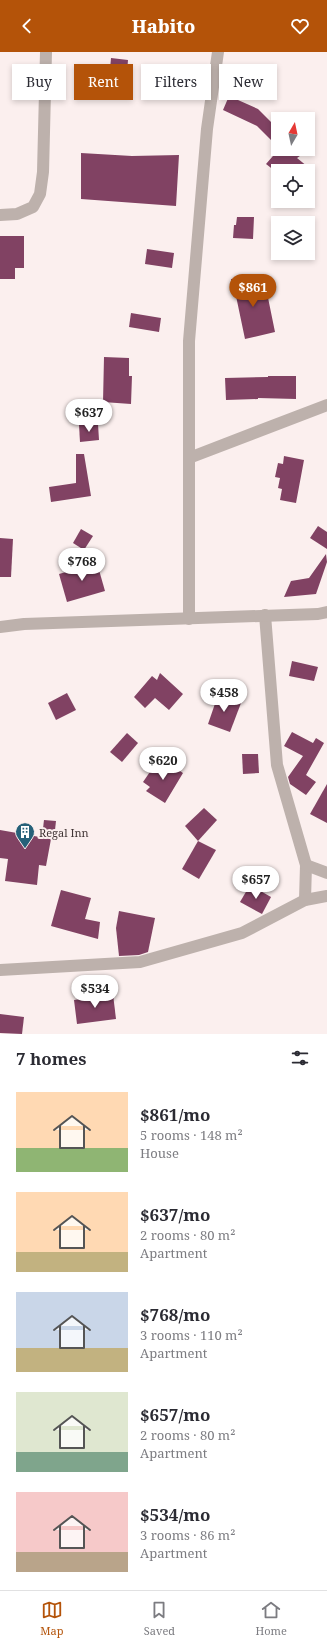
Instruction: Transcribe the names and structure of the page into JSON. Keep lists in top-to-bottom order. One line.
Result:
{"places":{"building":["Regal Inn"]},"north":"top","page":{"header":"Habito","chip":["Buy","Rent","Filters","New"],"price":["$861","$637","$768","$458","$620","$657","$534"],"heading":"7 homes","list":[{"name":"$861/mo","note":"5 rooms · 148 m² · House"},{"name":"$637/mo","note":"2 rooms · 80 m² · Apartment"},{"name":"$768/mo","note":"3 rooms · 110 m² · Apartment"},{"name":"$657/mo","note":"2 rooms · 80 m² · Apartment"},{"name":"$534/mo","note":"3 rooms · 86 m² · Apartment"}],"tabs":["Map","Saved","Home"]}}
